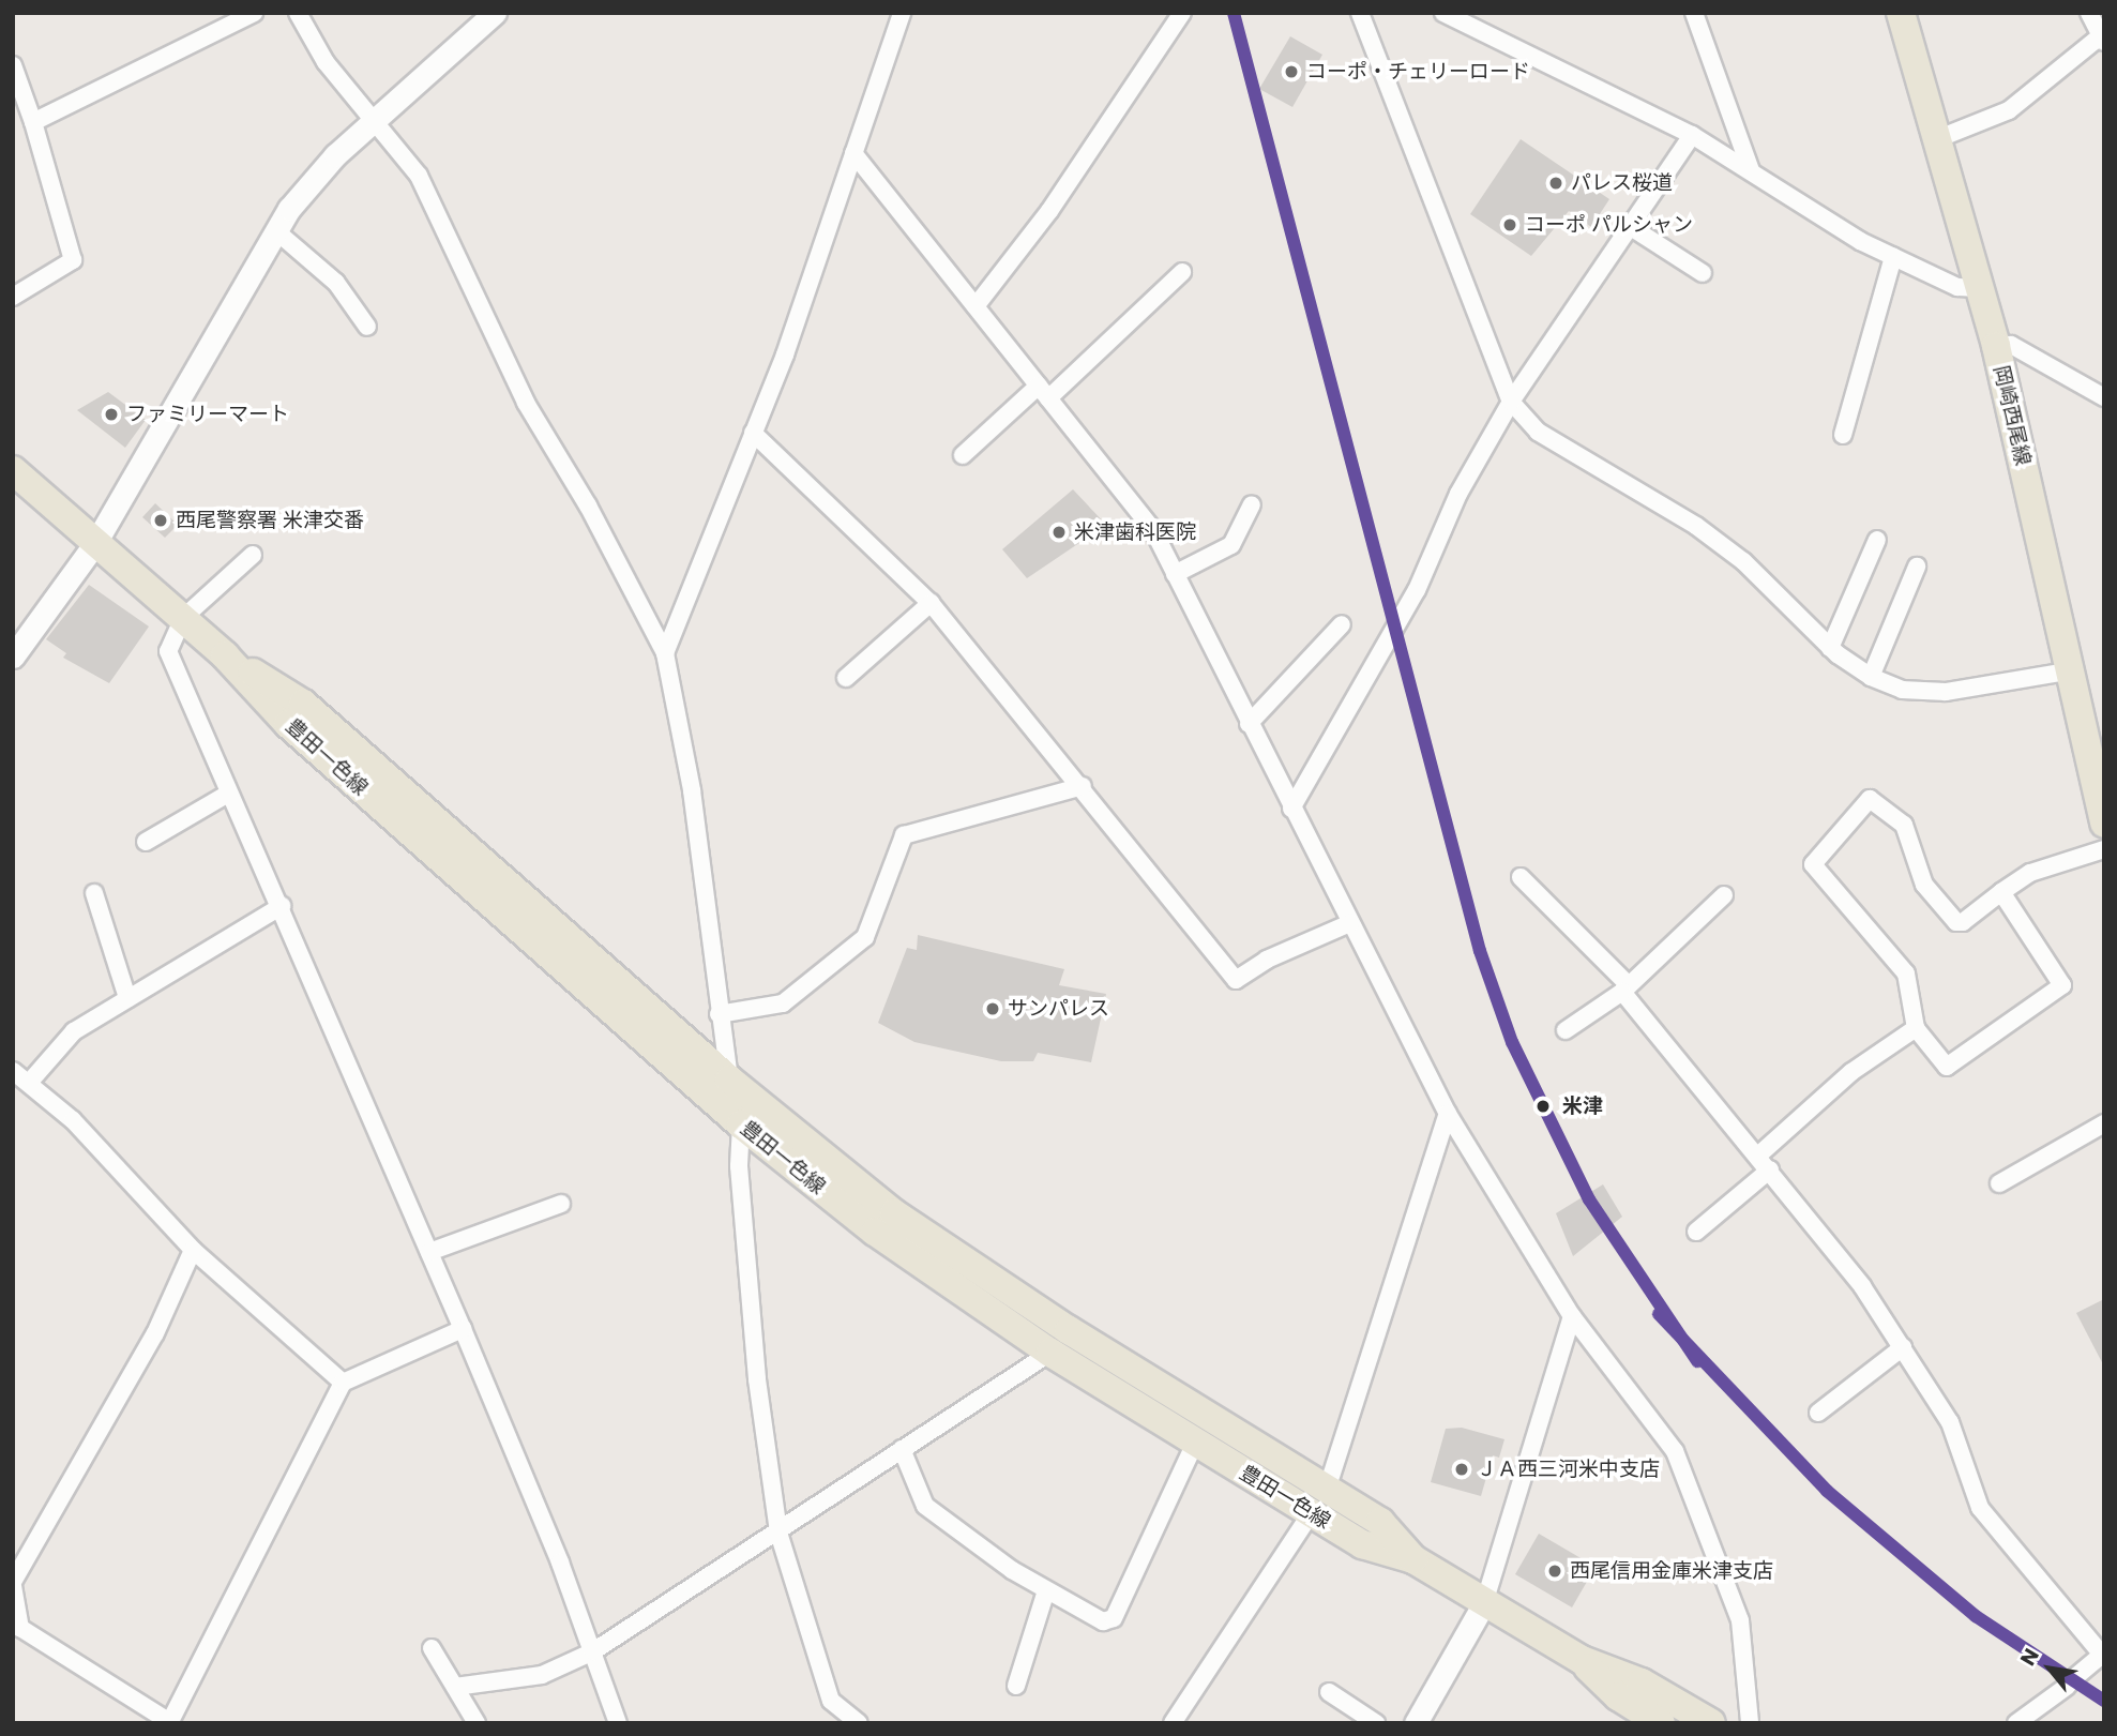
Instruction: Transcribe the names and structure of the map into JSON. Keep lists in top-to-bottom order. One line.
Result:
{"streets":{"main road":["岡崎西尾線","豊田一色線"]},"places":["コーポ・チェリーロード","パレス桜道","コーポ パルシャン","ファミリーマート","西尾警察署 米津交番","米津歯科医院","サンパレス","米津","ＪＡ西三河米中支店","西尾信用金庫米津支店"],"north":"top left"}
